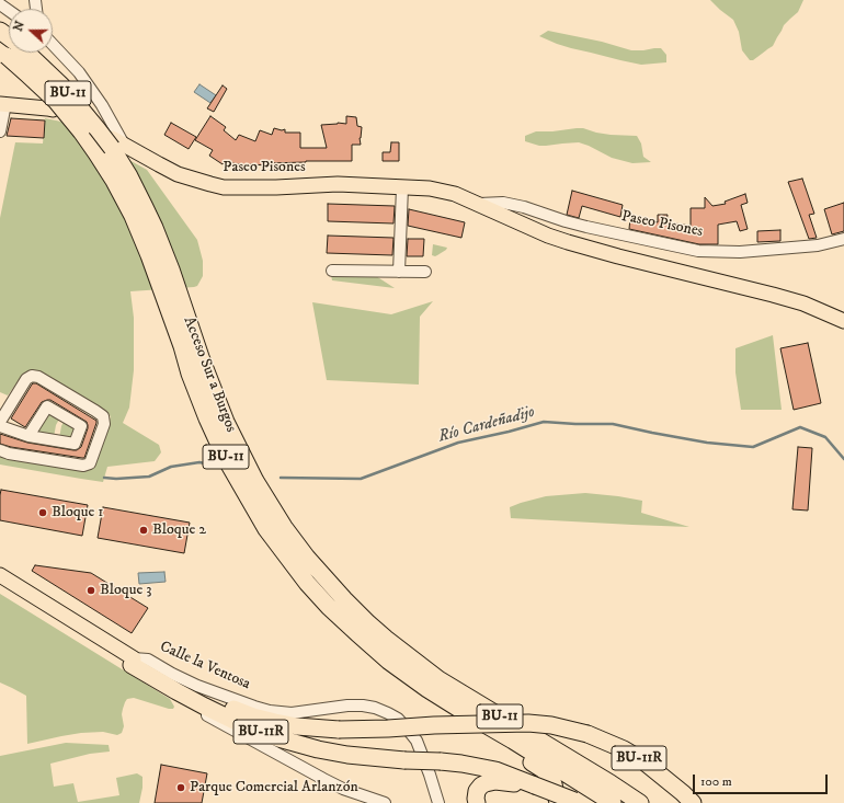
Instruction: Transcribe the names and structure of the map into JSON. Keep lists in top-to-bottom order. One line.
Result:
{"streets":{"highway":["BU-11","Acceso Sur a Burgos","BU-11R"],"main road":["Paseo Pisones","Calle la Ventosa"]},"crossings":[["Paseo Pisones","Acceso Sur a Burgos"],["Calle la Ventosa","BU-11R"]],"water":["Río Cardeñadijo"],"places":["Bloque 1","Bloque 2","Bloque 3","Parque Comercial Arlanzón"],"scale_bar":"100 m","north":"left"}
